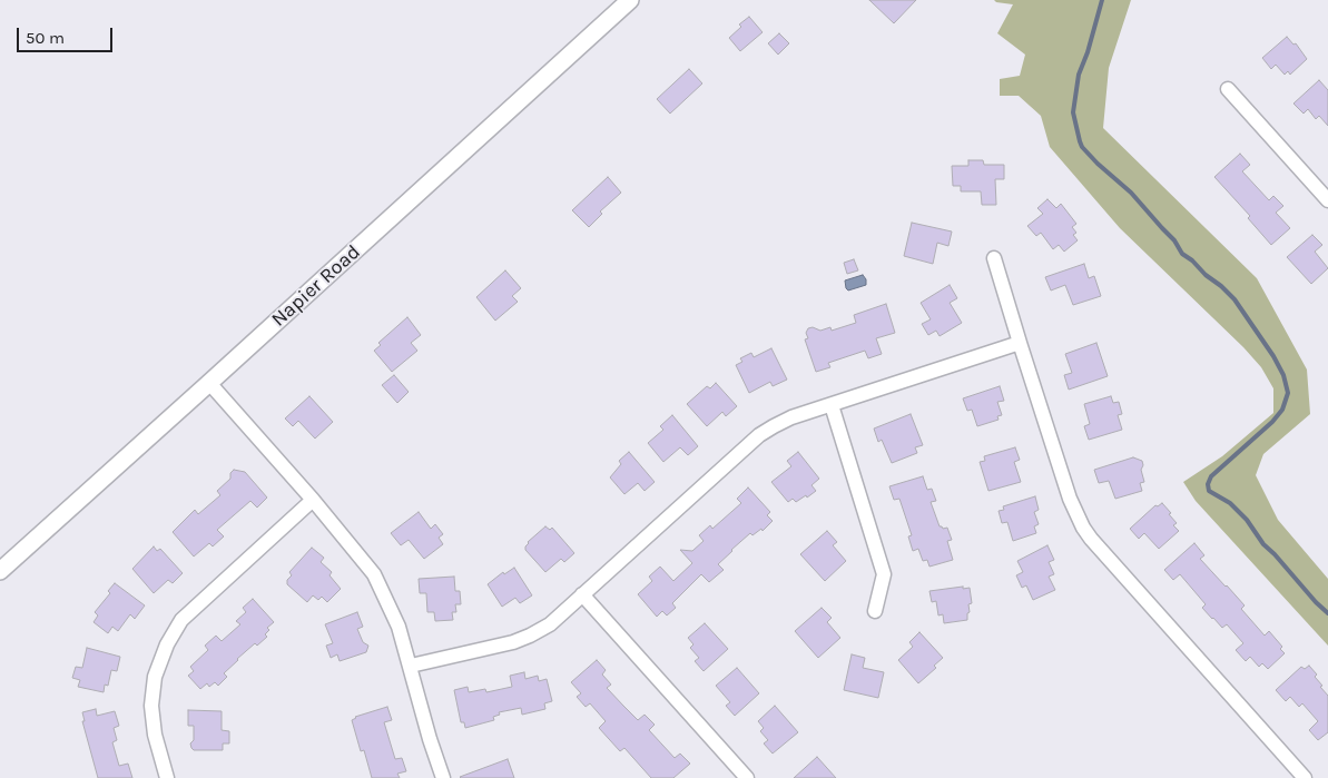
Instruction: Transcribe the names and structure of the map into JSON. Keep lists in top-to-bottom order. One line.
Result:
{"streets":{"street":["Napier Road"]},"scale_bar":"50 m"}
